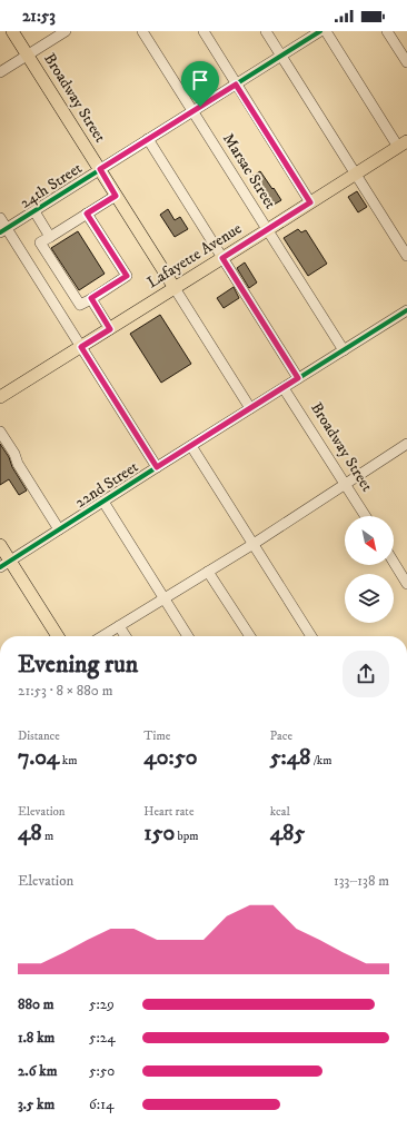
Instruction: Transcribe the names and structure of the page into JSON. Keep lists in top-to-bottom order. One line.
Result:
{"streets":{"main road":["Broadway Street","Lafayette Avenue"],"street":["Marsac Street","24th Street","22nd Street"]},"crossings":[["Broadway Street","24th Street"],["Broadway Street","Lafayette Avenue"],["Broadway Street","22nd Street"],["Marsac Street","24th Street"],["Marsac Street","Lafayette Avenue"],["Marsac Street","22nd Street"]],"north":"bottom right","page":{"status":"21:53","heading":["Evening run","21:53 · 8 × 880 m"],"stats":[["Distance","7.04 km"],["Time","40:50"],["Pace","5:48 /km"],["Elevation","48 m"],["Heart rate","150 bpm"],["kcal","485"]],"chart":["Elevation","133–138 m"],"list":[{"name":"880 m","note":"5:29"},{"name":"1.8 km","note":"5:24"},{"name":"2.6 km","note":"5:50"},{"name":"3.5 km","note":"6:14"}]}}
